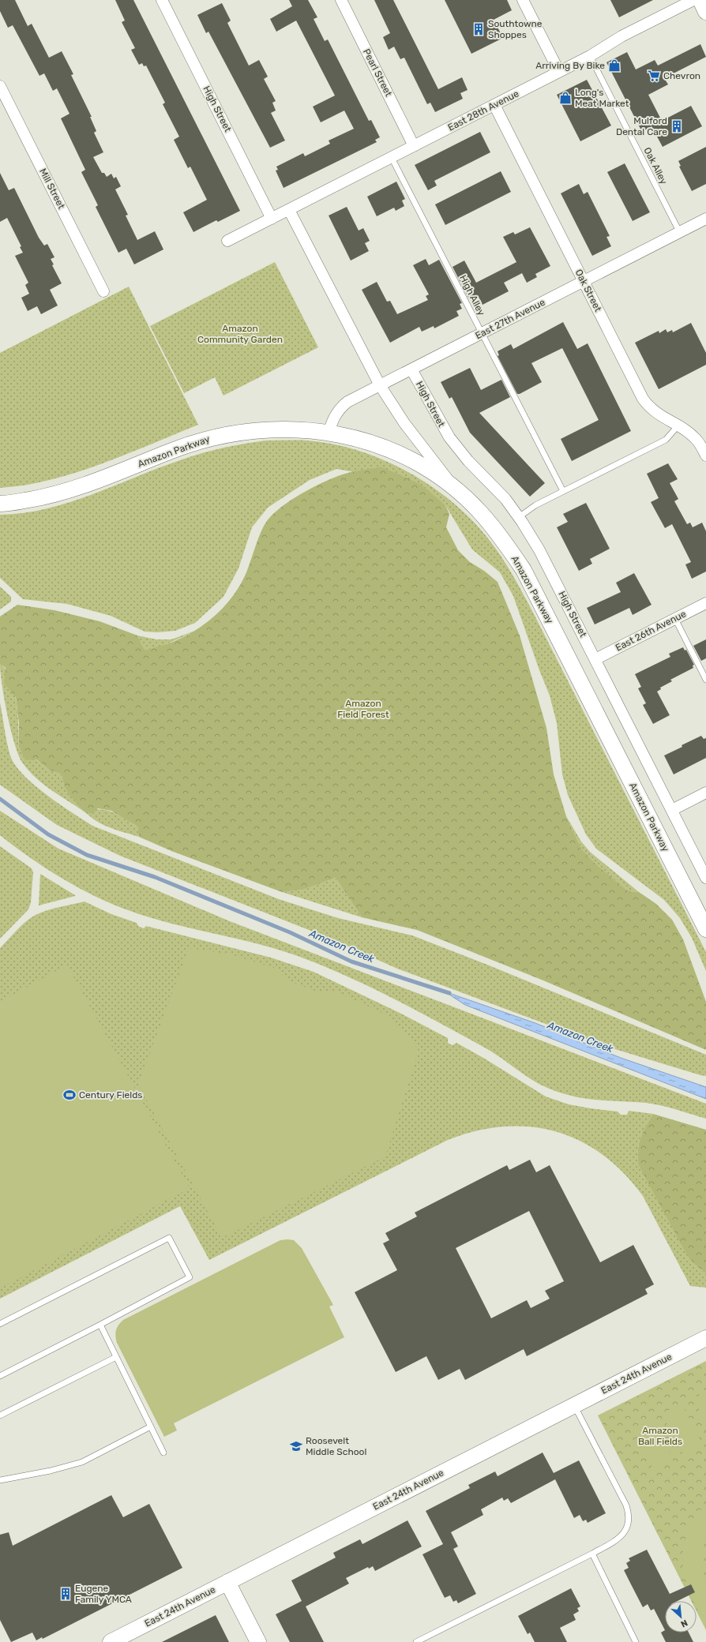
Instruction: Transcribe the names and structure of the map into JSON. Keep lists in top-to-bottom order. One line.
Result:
{"streets":{"main road":["Amazon Parkway","East 24th Avenue"],"street":["Pearl Street","High Street","East 28th Avenue","Mill Street","Oak Street","East 27th Avenue","East 26th Avenue"],"lane":["Oak Alley","High Alley"]},"crossings":[["Pearl Street","East 28th Avenue"],["High Street","East 28th Avenue"],["High Street","East 27th Avenue"],["High Street","East 26th Avenue"],["East 28th Avenue","Oak Alley"],["East 28th Avenue","Oak Street"],["East 28th Avenue","High Alley"],["Oak Alley","East 27th Avenue"],["Oak Street","East 27th Avenue"],["High Alley","East 27th Avenue"],["East 27th Avenue","Amazon Parkway"]],"water":["Amazon Creek"],"parks":["Amazon Community Garden","Amazon Field Forest","Amazon Ball Fields"],"places":{"building":["Southtowne Shoppes","Mulford Dental Care","Eugene Family YMCA"],"shop":["Arriving By Bike","Long's Meat Market"],"supermarket":["Chevron"],"sports":["Century Fields"],"school or university":["Roosevelt Middle School"]},"north":"bottom right"}
